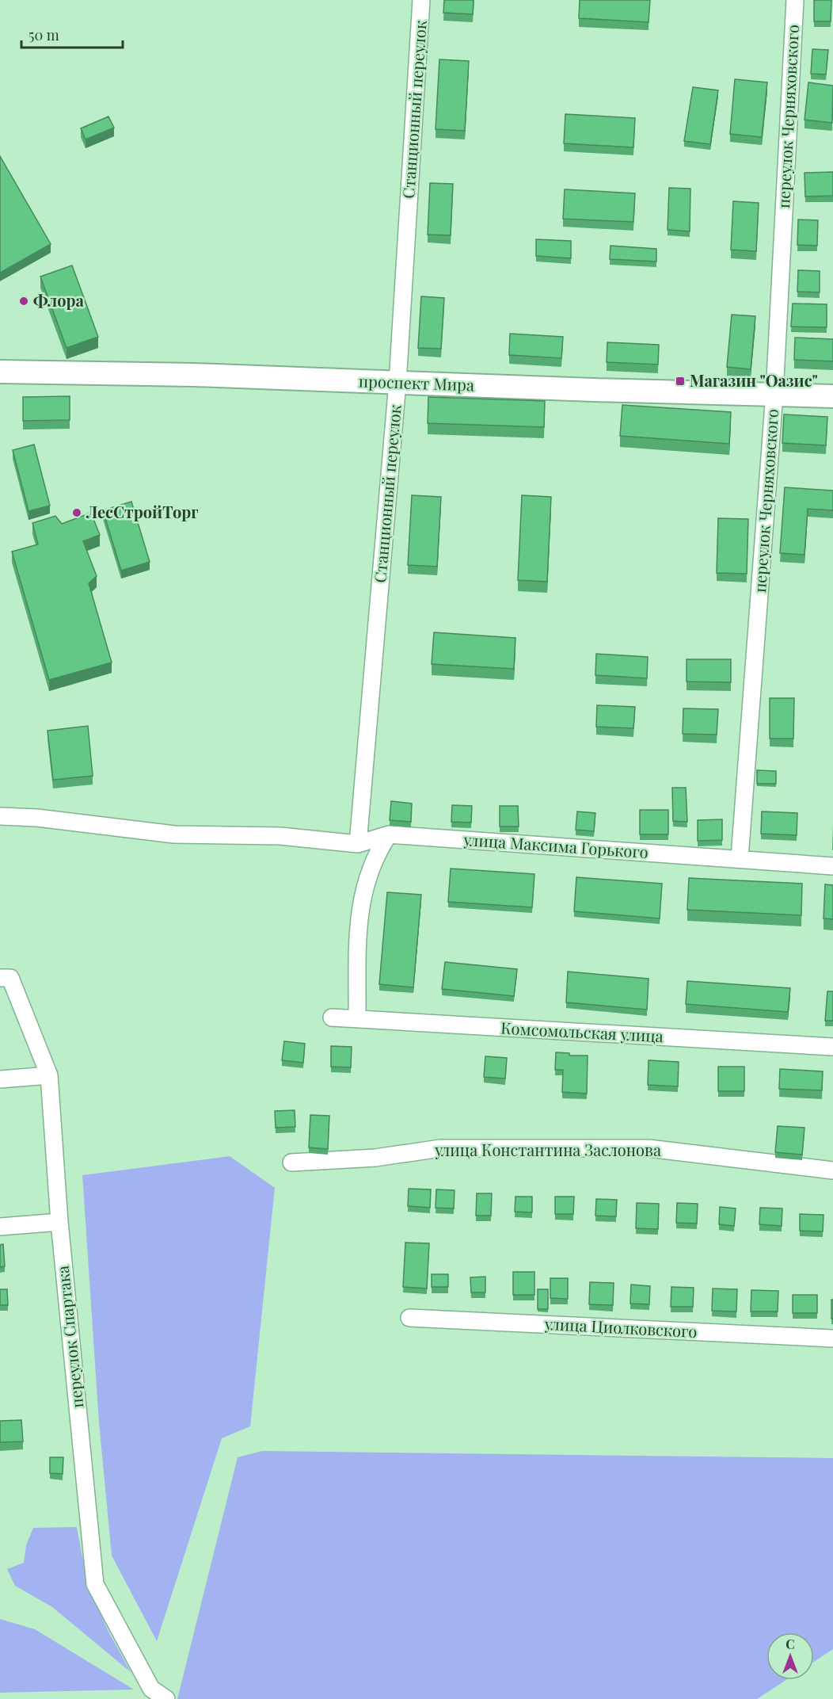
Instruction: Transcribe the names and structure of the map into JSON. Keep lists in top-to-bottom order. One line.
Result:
{"streets":{"street":["Станционный переулок","переулок Черняховского","проспект Мира","улица Максима Горького","Комсомольская улица","улица Константина Заслонова","улица Циолковского","переулок Спартака"]},"crossings":[["Станционный переулок","проспект Мира"],["Станционный переулок","улица Максима Горького"],["переулок Черняховского","проспект Мира"],["переулок Черняховского","улица Максима Горького"]],"places":{"other":["Флора","ЛесСтройТорг"],"transit":["Магазин \"Оазис\""]},"scale_bar":"50 m","north":"top"}
